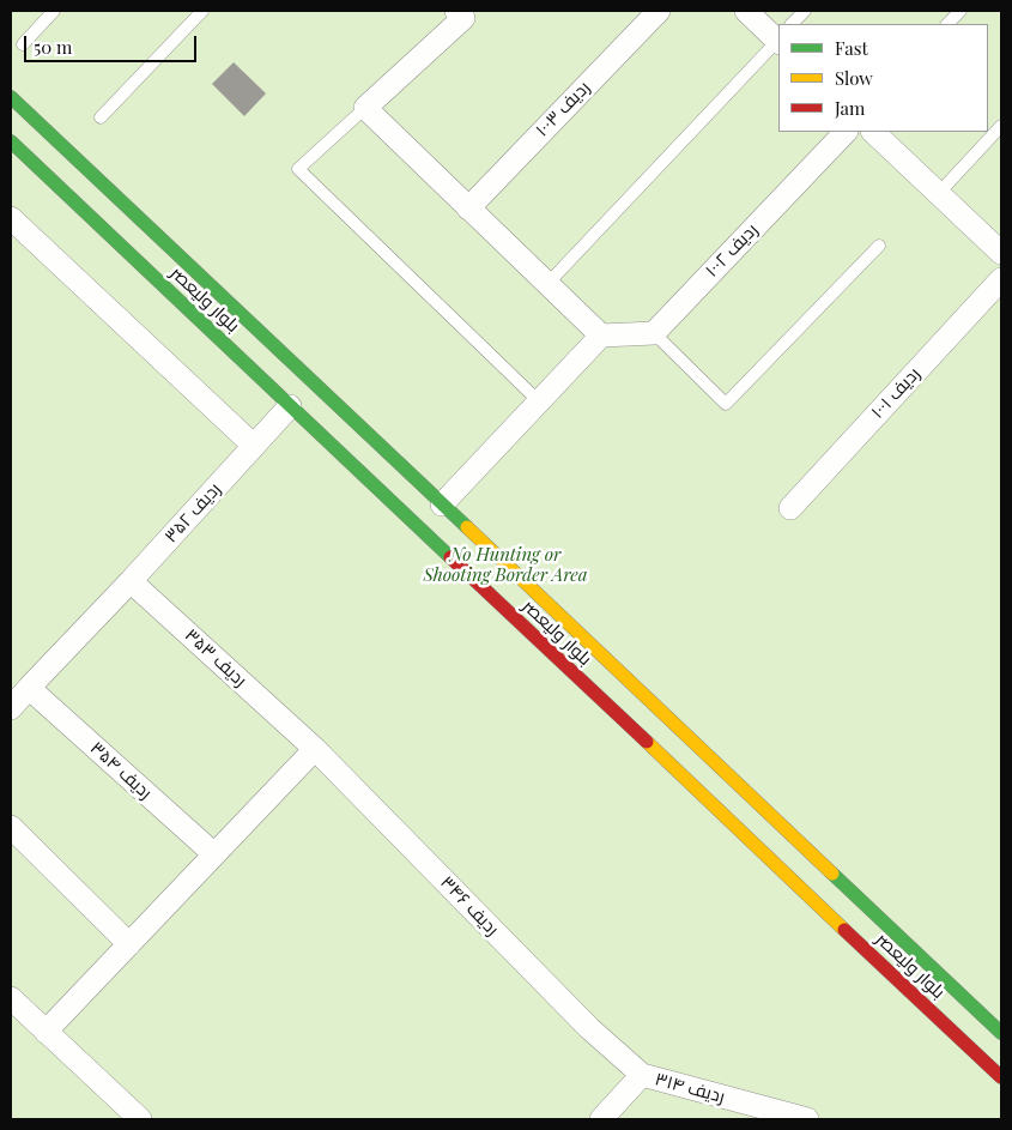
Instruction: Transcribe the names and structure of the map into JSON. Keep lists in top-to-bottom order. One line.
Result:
{"streets":{"street":["ردیف ۱۰۰۳","ردیف ۱۰۰۲","بلوار ولیعصر","ردیف ۱۰۰۱","ردیف ۳۵۲","ردیف ۳۵۳","ردیف ۳۵۴","ردیف ۳۴۶","ردیف ۳۱۴"]},"crossings":[["بلوار ولیعصر","ردیف ۳۵۲"],["ردیف ۳۵۲","ردیف ۳۵۳"],["ردیف ۳۵۲","ردیف ۳۵۴"],["ردیف ۳۵۳","ردیف ۳۴۶"],["ردیف ۳۴۶","ردیف ۳۱۴"]],"parks":["No Hunting or Shooting Border Area"],"legend":["Fast","Slow","Jam"],"scale_bar":"50 m"}
